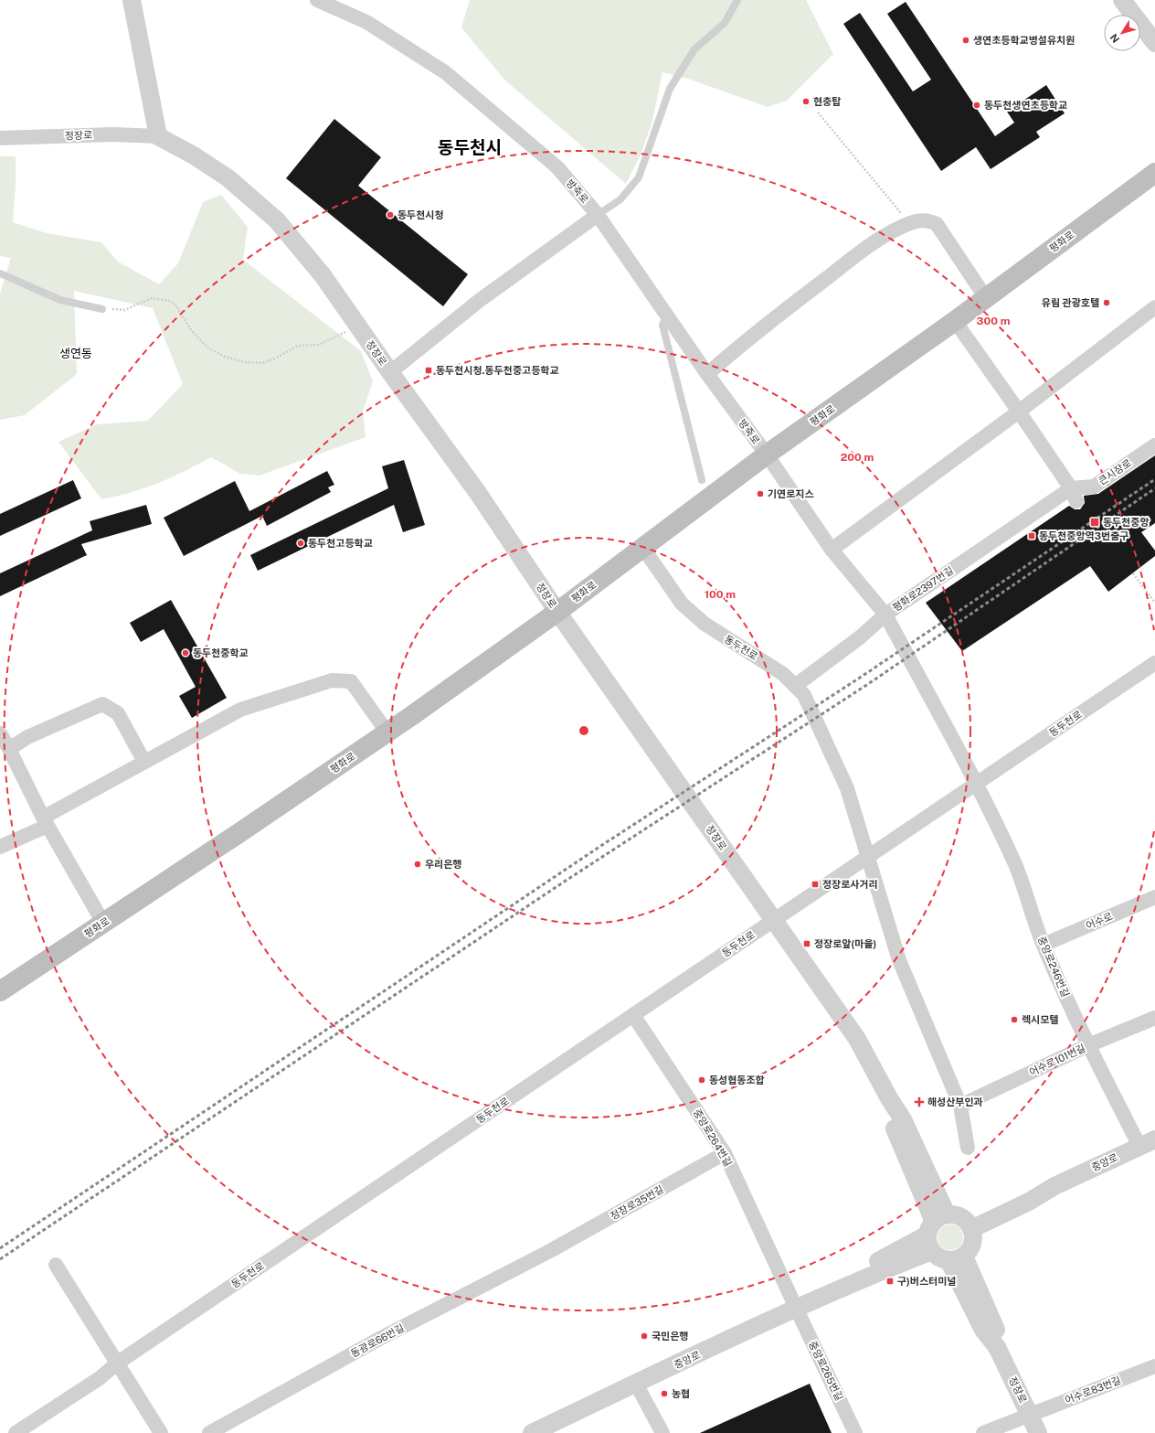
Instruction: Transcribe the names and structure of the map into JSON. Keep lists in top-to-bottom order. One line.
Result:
{"streets":{"main road":["평화로"],"street":["정장로","방죽로","큰시장로","평화로2397번길","동두천로","어수로","중앙로246번길","어수로101번길","중앙로264번길","중앙로","정장로35번길","동광로66번길","중앙로265번길","어수로83번길"]},"crossings":[["정장로","평화로"],["정장로","동두천로"],["정장로","중앙로"],["정장로","어수로83번길"],["방죽로","평화로"],["방죽로","평화로2397번길"],["평화로","평화로2397번길"],["평화로","동두천로"],["큰시장로","평화로2397번길"],["동두천로","중앙로246번길"],["동두천로","어수로101번길"],["동두천로","중앙로264번길"],["어수로","중앙로246번길"],["중앙로246번길","어수로101번길"],["중앙로246번길","중앙로"],["중앙로264번길","중앙로"],["중앙로264번길","정장로35번길"],["중앙로264번길","중앙로265번길"],["중앙로","중앙로265번길"],["정장로35번길","동광로66번길"]],"districts":["동두천시","생연동"],"places":{"other":["생연초등학교병설유치원","현충탑","동두천생연초등학교","동두천시청","유림 관광호텔","기연로지스","동두천고등학교","동두천중학교","우리은행","렉시모텔","동성협동조합","국민은행","농협"],"transit":["동두천시청.동두천중고등학교","동두천중앙","동두천중앙역3번출구","정장로사거리","정장로앞(마을)","구)버스터미널"],"health":["해성산부인과"]},"north":"bottom left","rings":["300 m","200 m","100 m"]}
